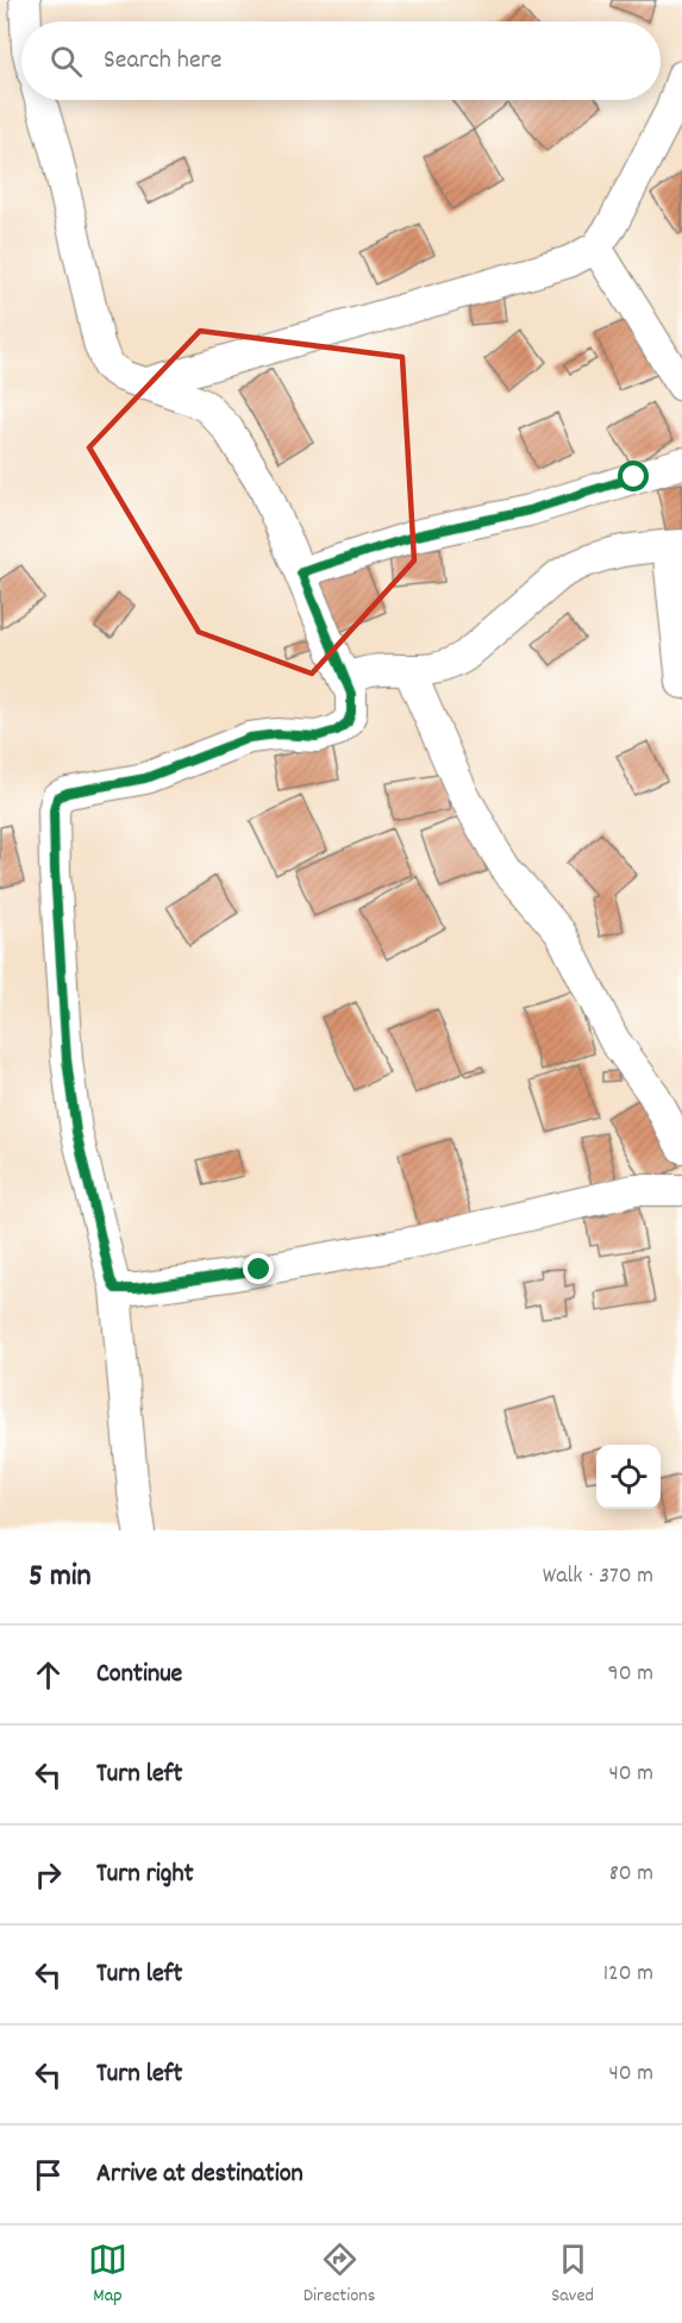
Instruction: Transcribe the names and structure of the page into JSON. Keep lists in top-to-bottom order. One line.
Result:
{"page":{"search":"Search here","heading":["5 min","Walk · 370 m"],"list":[["Continue","90 m"],["Turn left","40 m"],["Turn right","80 m"],["Turn left","120 m"],["Turn left","40 m"],"Arrive at destination"],"nav":["Map","Directions","Saved"]}}
